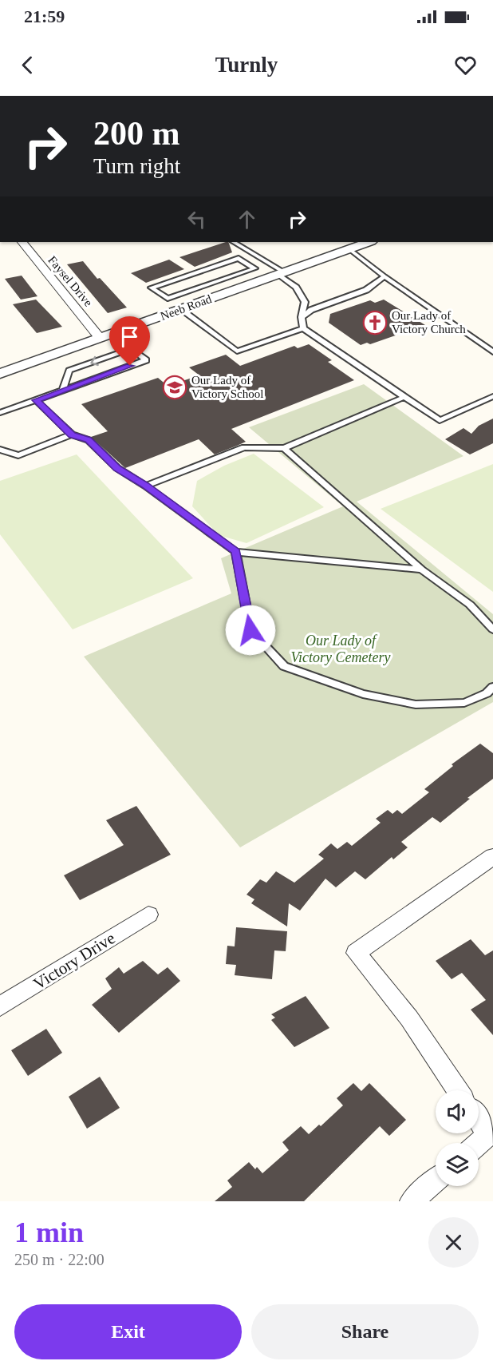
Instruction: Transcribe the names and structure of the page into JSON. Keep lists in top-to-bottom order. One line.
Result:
{"streets":{"street":["Faysel Drive","Neeb Road","Victory Drive"]},"crossings":[["Faysel Drive","Neeb Road"]],"parks":["Our Lady of Victory Cemetery"],"places":{"church":["Our Lady of Victory Church"],"school or university":["Our Lady of Victory School"]},"page":{"status":"21:59","header":"Turnly","turn":["200 m","Turn right"],"heading":["1 min","250 m · 22:00"],"buttons":["Exit","Share"]}}
